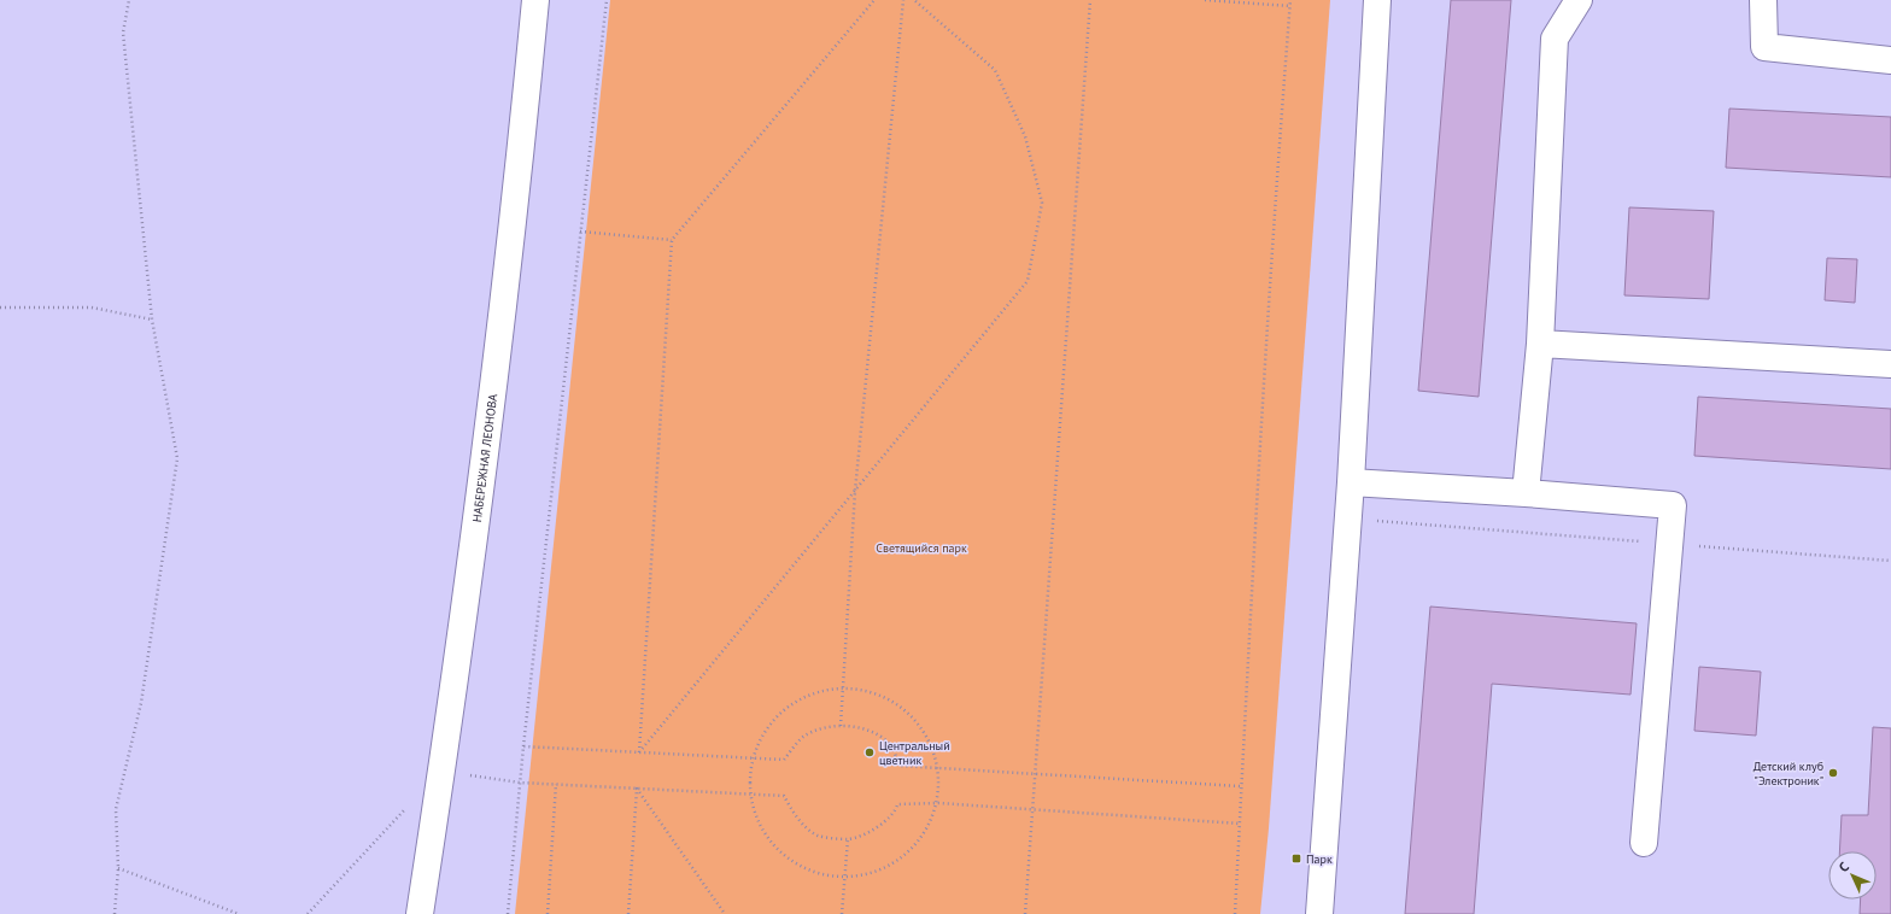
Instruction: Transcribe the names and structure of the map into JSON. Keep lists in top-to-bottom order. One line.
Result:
{"streets":{"main road":["НАБЕРЕЖНАЯ ЛЕОНОВА"]},"parks":["Светящийся парк"],"places":{"other":["Центральный цветник","Детский клуб \"Электроник\""],"transit":["Парк"]},"north":"top left"}
